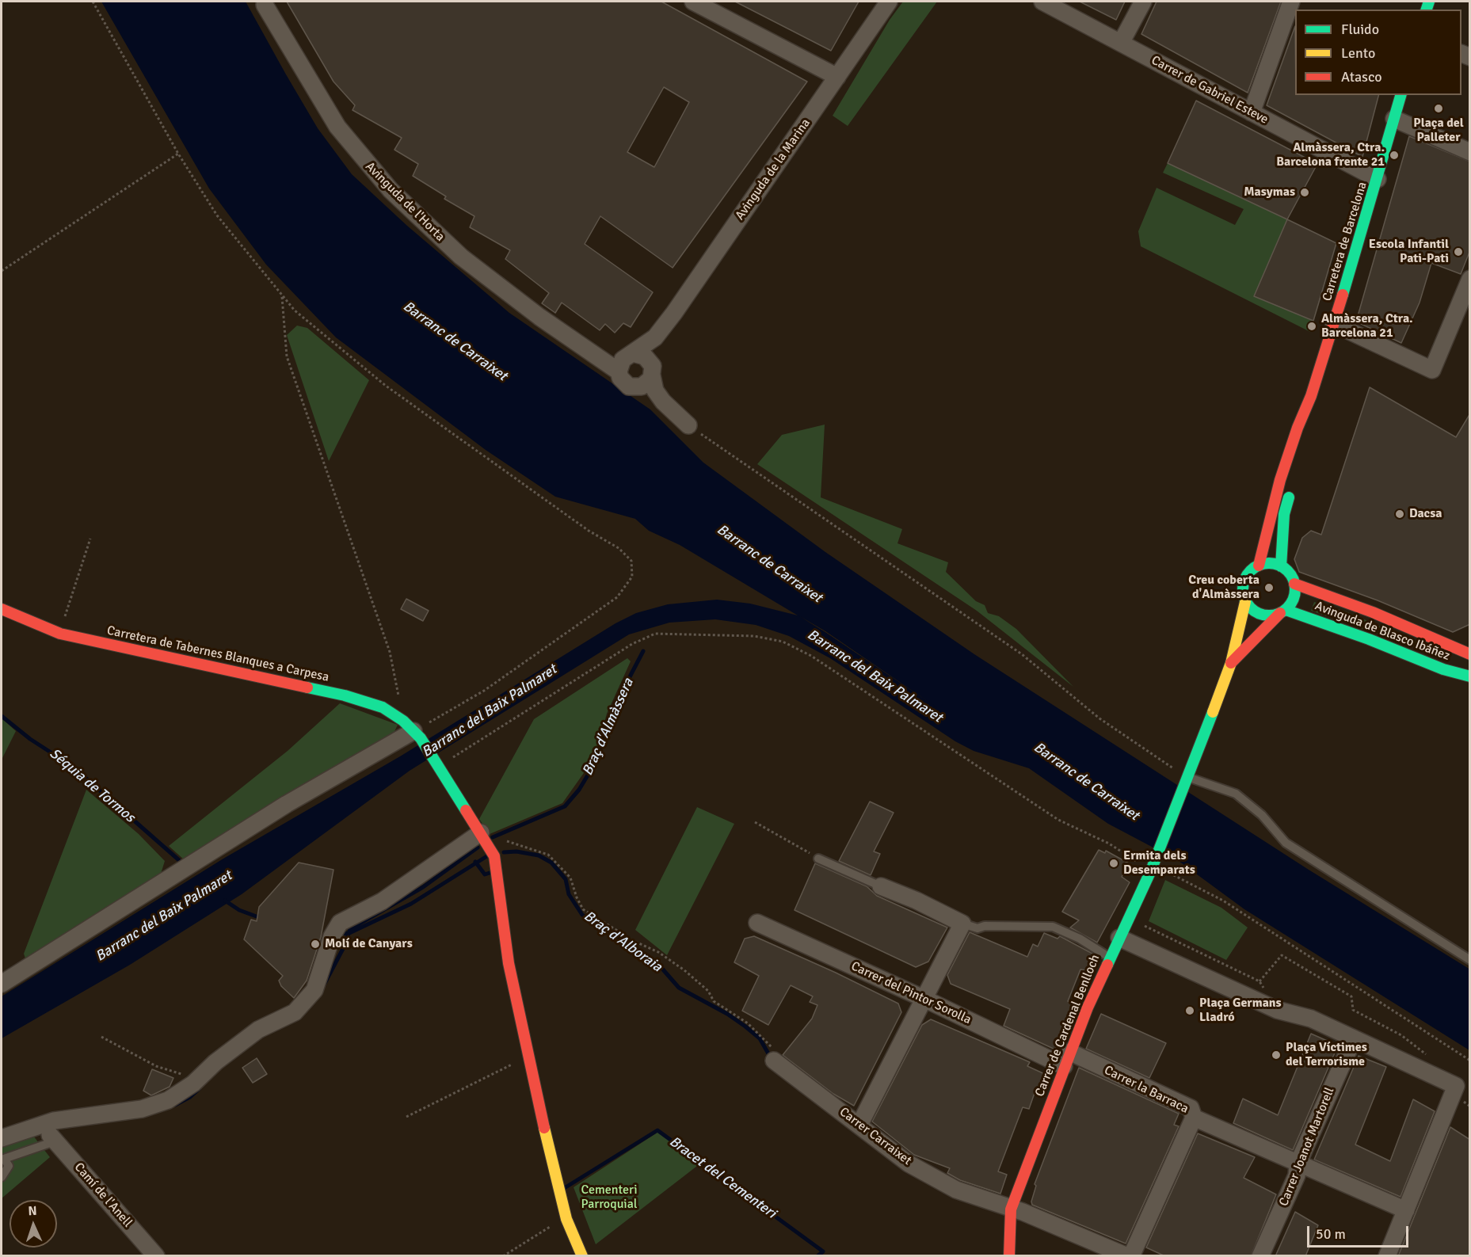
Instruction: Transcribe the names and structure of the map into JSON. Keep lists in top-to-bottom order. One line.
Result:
{"streets":{"main road":["Carretera de Barcelona","Avinguda de Blasco Ibáñez","Carretera de Tabernes Blanques a Carpesa","Carrer de Cardenal Benlloch"],"street":["Carrer de Gabriel Esteve","Avinguda de la Marina","Avinguda de l'Horta","Carrer del Pintor Sorolla","Carrer la Barraca","Carrer Carraixet","Carrer Joanot Martorell","Camí de l'Anell"]},"crossings":[["Carrer de Gabriel Esteve","Carretera de Barcelona"],["Avinguda de la Marina","Avinguda de l'Horta"],["Carretera de Barcelona","Avinguda de Blasco Ibáñez"],["Carrer del Pintor Sorolla","Carrer de Cardenal Benlloch"],["Carrer del Pintor Sorolla","Carrer la Barraca"],["Carrer de Cardenal Benlloch","Carrer la Barraca"],["Carrer de Cardenal Benlloch","Carrer Carraixet"],["Carrer la Barraca","Carrer Joanot Martorell"]],"water":["Barranc de Carraixet","Barranc del Baix Palmaret","Braç d'Almàssera","Séquia de Tormos","Braç d'Alboraia","Bracet del Cementeri"],"parks":["Cementeri Parroquial"],"places":["Plaça del Palleter","Almàssera, Ctra. Barcelona frente 21","Masymas","Escola Infantil Pati-Pati","Almàssera, Ctra. Barcelona 21","Dacsa","Creu coberta d'Almàssera","Ermita dels Desemparats","Molí de Canyars","Plaça Germans Lladró","Plaça Víctimes del Terrorisme"],"legend":["Fluido","Lento","Atasco"],"scale_bar":"50 m","north":"top"}
